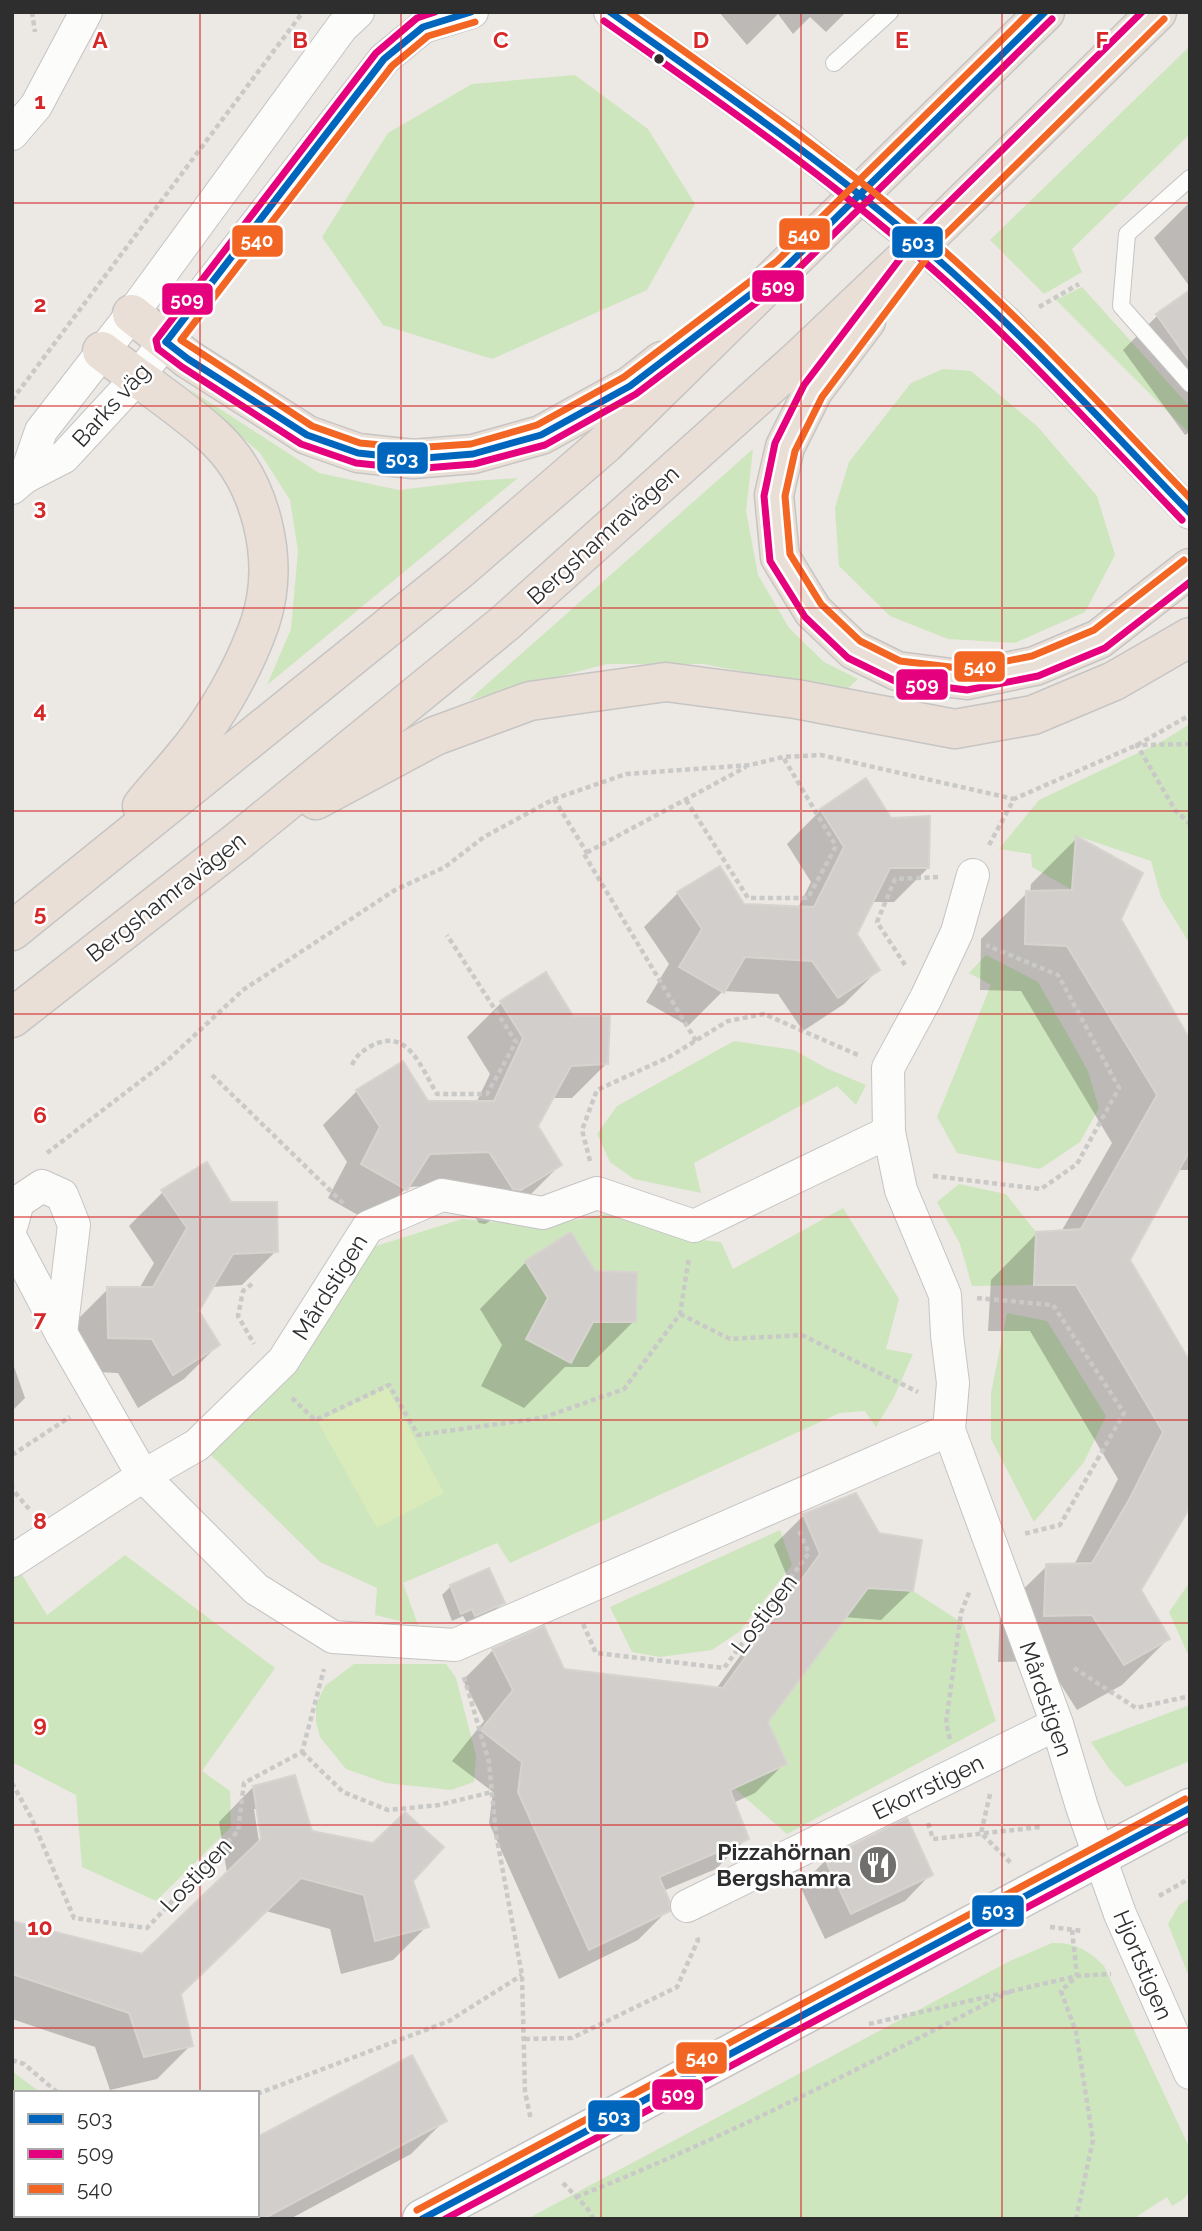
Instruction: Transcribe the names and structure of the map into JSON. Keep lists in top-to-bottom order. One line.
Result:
{"streets":{"highway":["Bergshamravägen"],"street":["Barks väg","Mårdstigen","Ekorrstigen","Hjortstigen"],"path":["Lostigen"]},"crossings":[["Mårdstigen","Ekorrstigen"],["Mårdstigen","Hjortstigen"]],"places":{"restaurant":["Pizzahörnan Bergshamra"]},"lines":["transit line 503","transit line 509","transit line 540"],"legend":["503","509","540"],"grid":{"columns":["A","B","C","D","E","F"],"rows":["1","2","3","4","5","6","7","8","9","10"]}}
